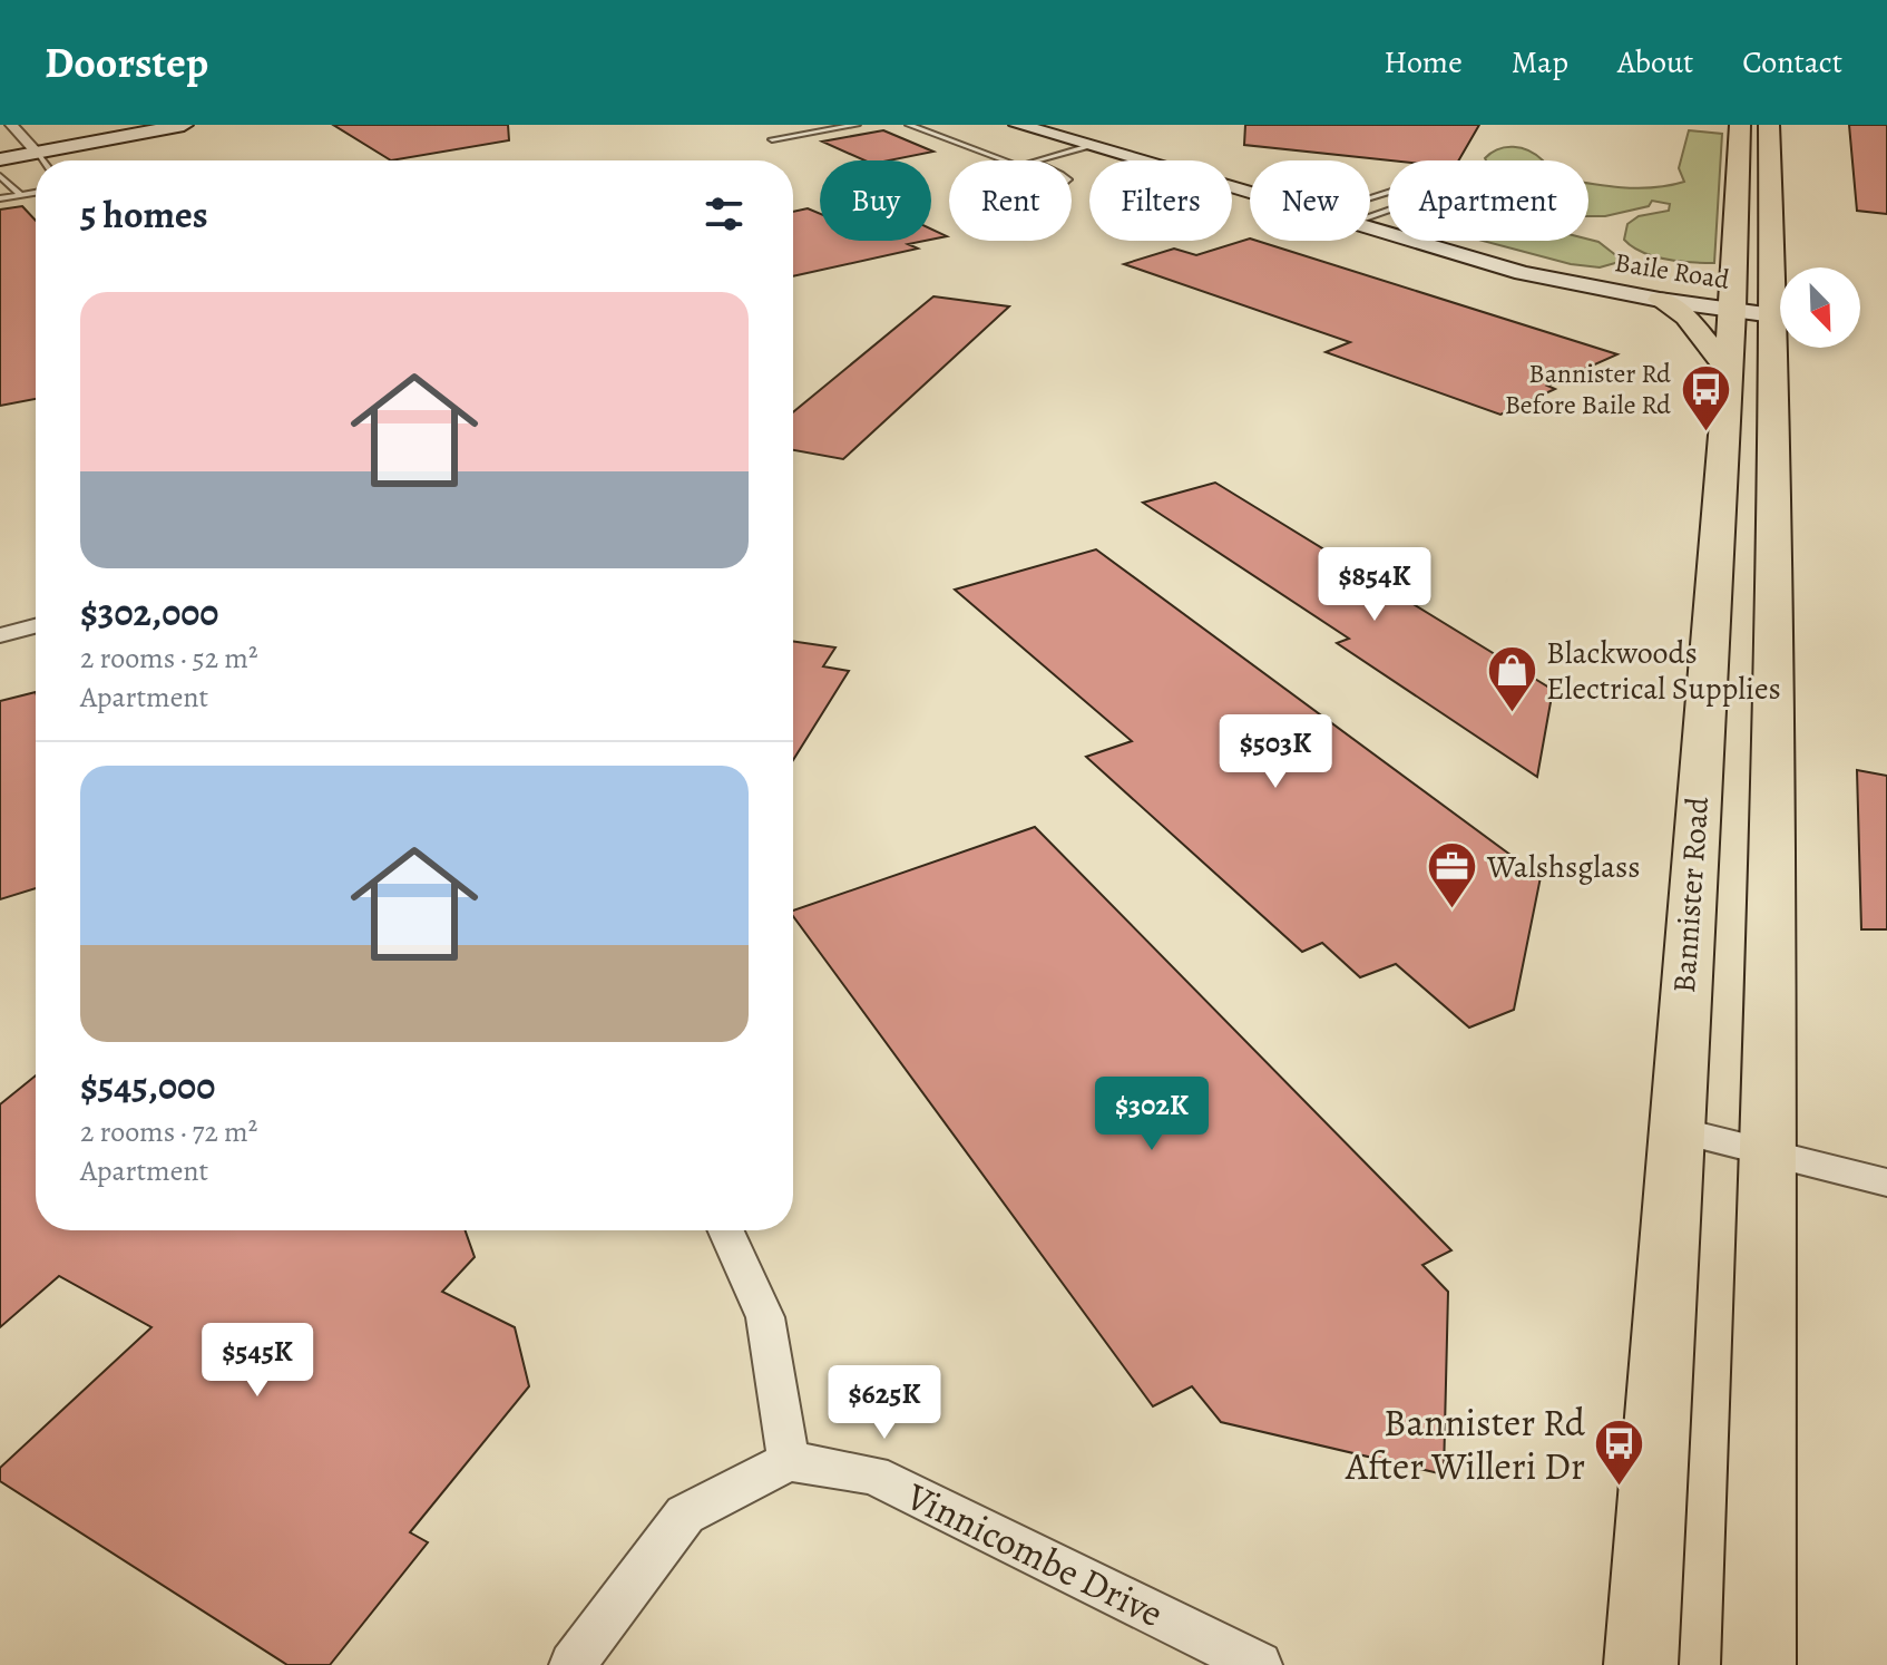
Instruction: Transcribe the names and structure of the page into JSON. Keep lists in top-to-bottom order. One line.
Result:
{"streets":{"main road":["Bannister Road"],"street":["Baile Road","Vinnicombe Drive"]},"crossings":[["Baile Road","Bannister Road"]],"places":{"bus stop":["Bannister Rd Before Baile Rd","Bannister Rd After Willeri Dr"],"shop":["Blackwoods Electrical Supplies"],"office":["Walshsglass"]},"north":"bottom right","page":{"header":"Doorstep","nav":["Home","Map","About","Contact"],"chip":["Buy","Rent","Filters","New","Apartment"],"heading":"5 homes","list":[{"name":"$302,000","note":"2 rooms · 52 m² · Apartment"},{"name":"$545,000","note":"2 rooms · 72 m² · Apartment"}],"price":["$854K","$503K","$302K","$545K","$625K"]}}
